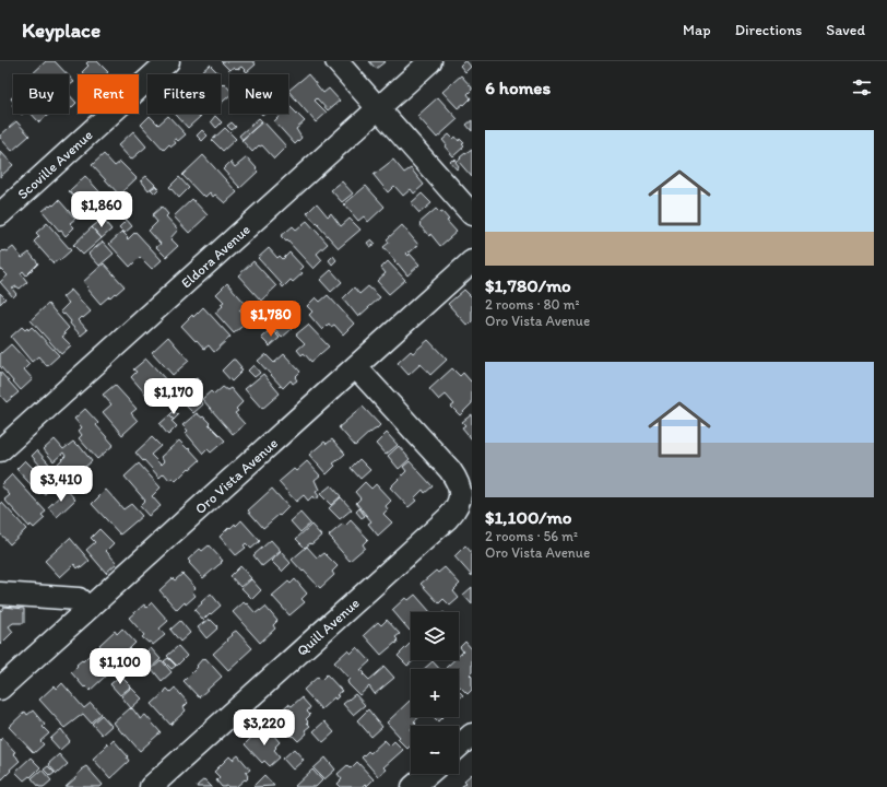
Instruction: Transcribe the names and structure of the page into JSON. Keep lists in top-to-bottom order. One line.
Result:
{"streets":{"street":["Scoville Avenue","Eldora Avenue","Oro Vista Avenue","Quill Avenue"]},"crossings":[["Oro Vista Avenue","Quill Avenue"]],"page":{"header":"Keyplace","nav":["Map","Directions","Saved"],"heading":"6 homes","chip":["Buy","Rent","Filters","New"],"list":[{"name":"$1,780/mo","note":"2 rooms · 80 m² · Oro Vista Avenue"},{"name":"$1,100/mo","note":"2 rooms · 56 m² · Oro Vista Avenue"}],"price":["$1,860","$1,780","$1,170","$3,410","$1,100","$3,220"],"map_buttons":["+","−"]}}
